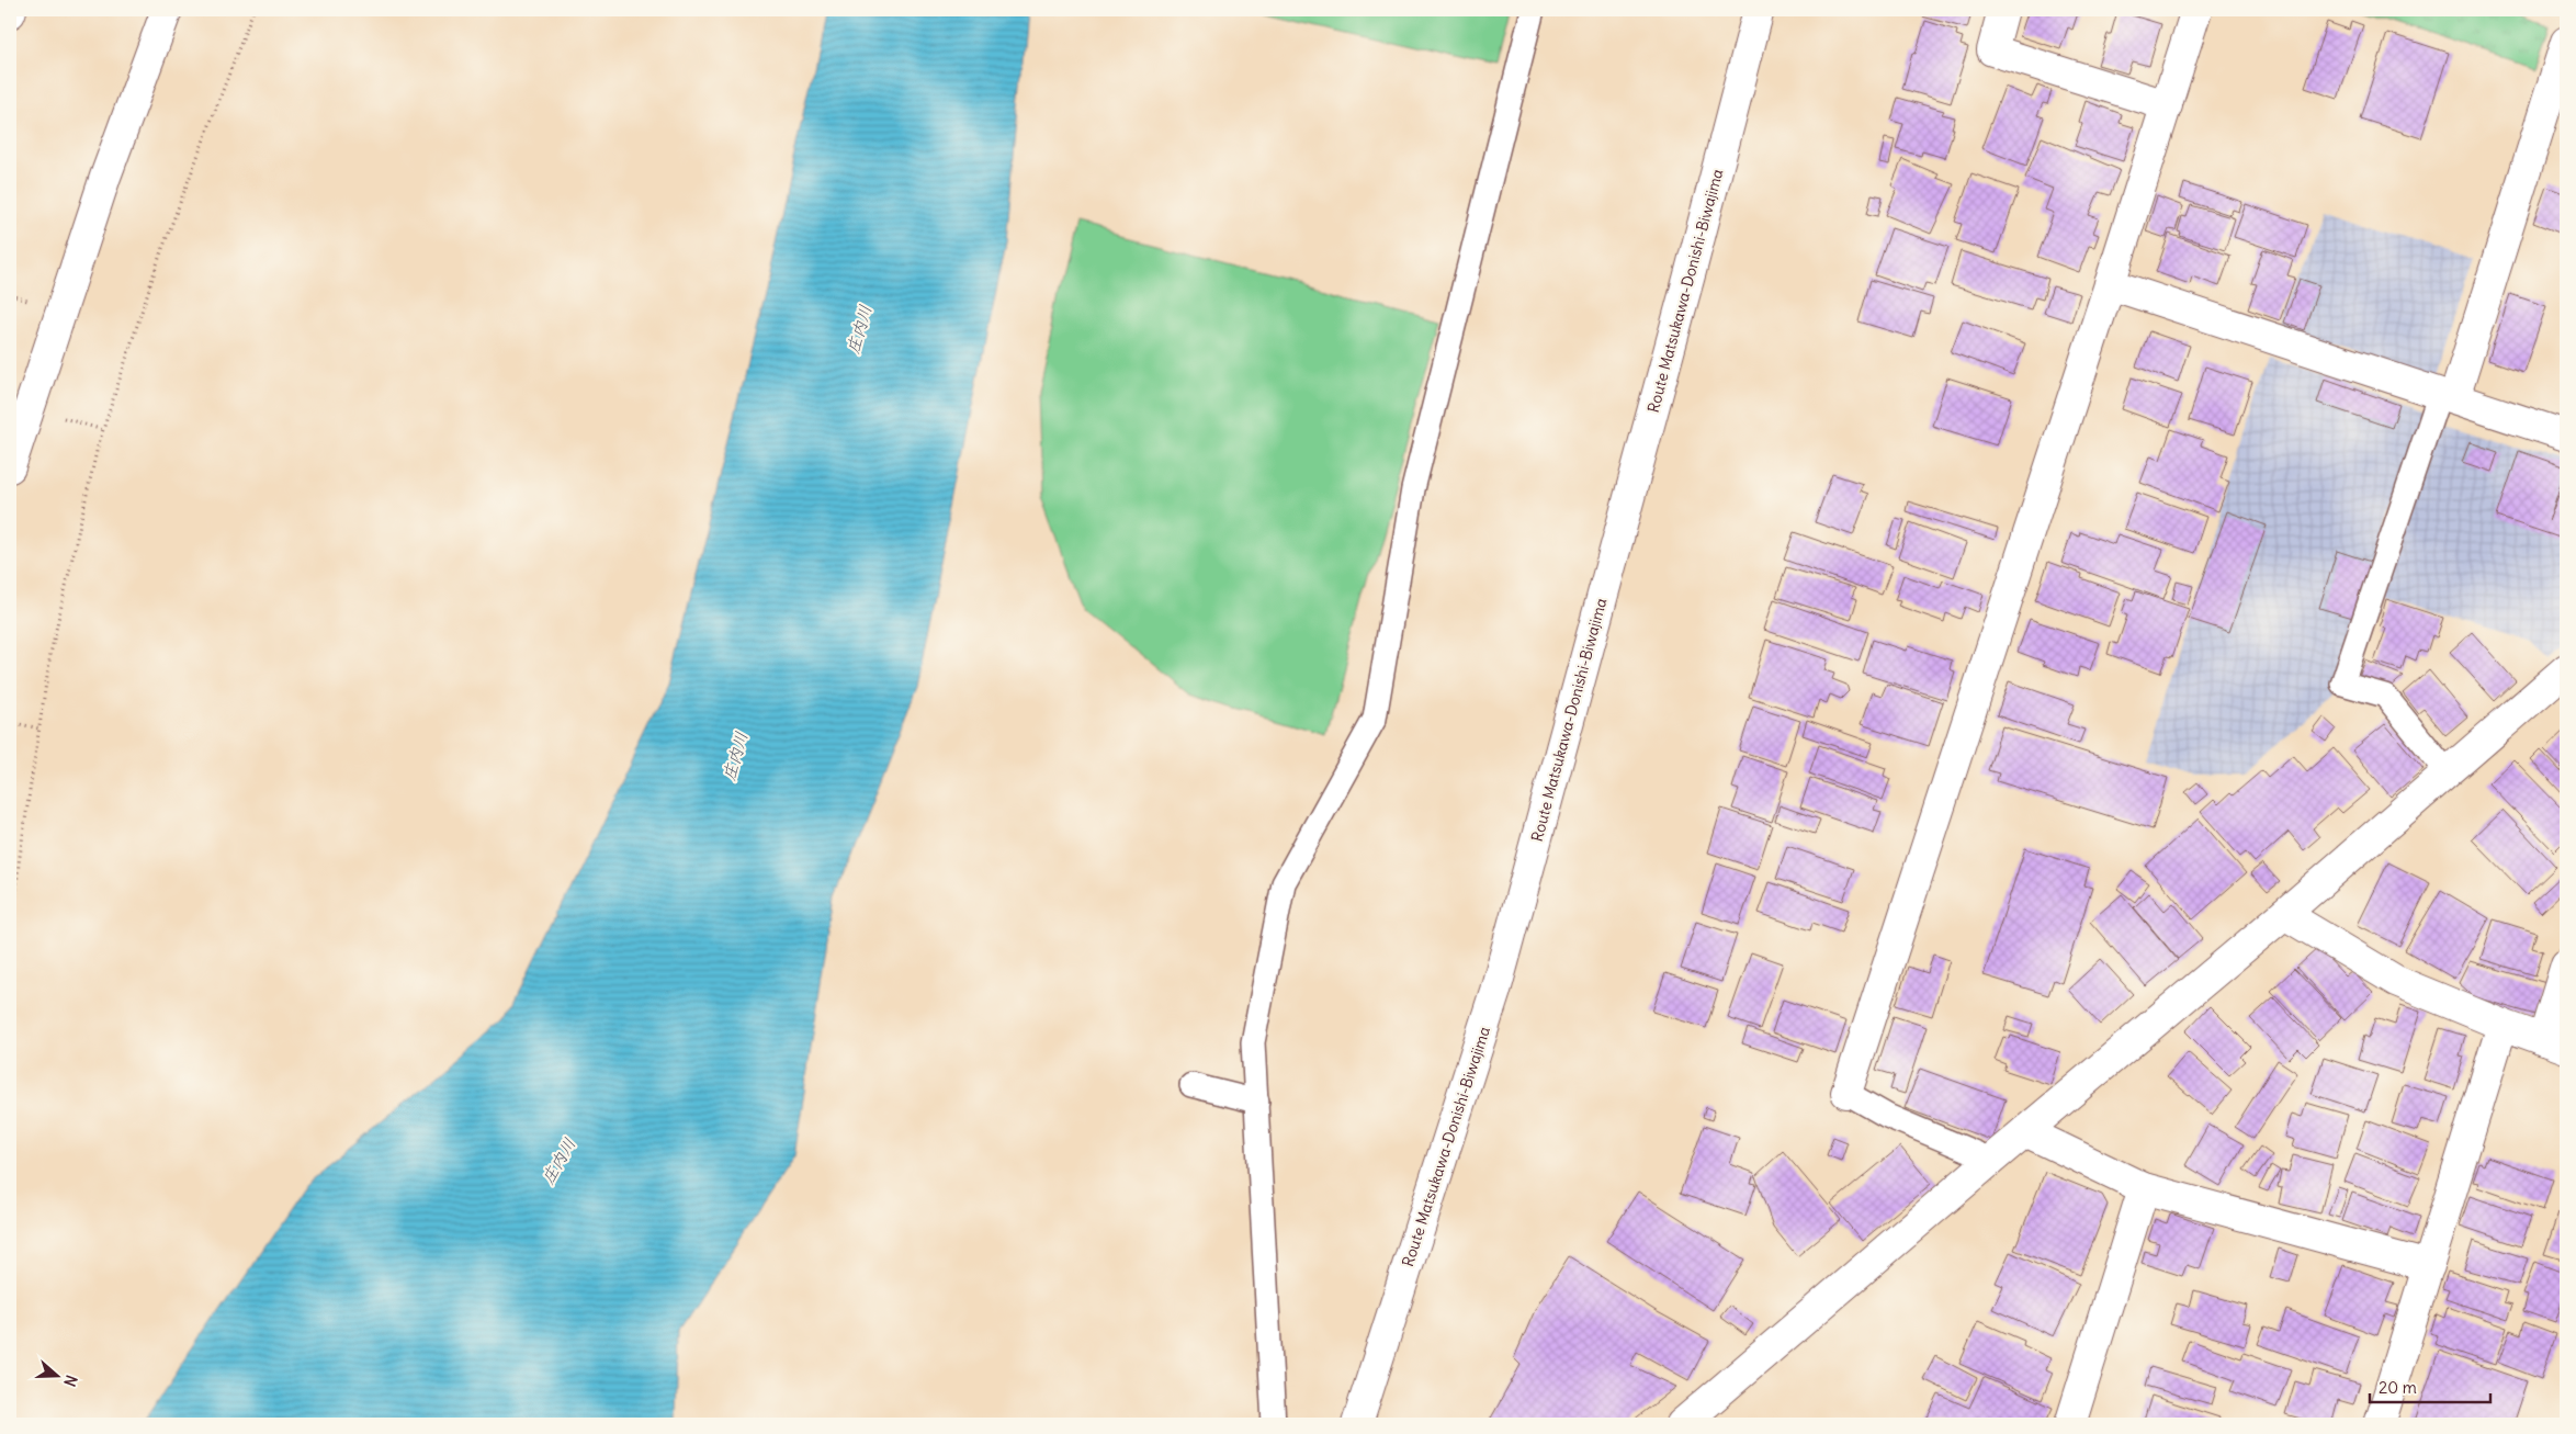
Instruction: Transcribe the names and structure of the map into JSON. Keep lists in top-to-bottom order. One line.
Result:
{"streets":{"street":["Route Matsukawa-Donishi-Biwajima"]},"water":["庄内川"],"scale_bar":"20 m","north":"right"}
